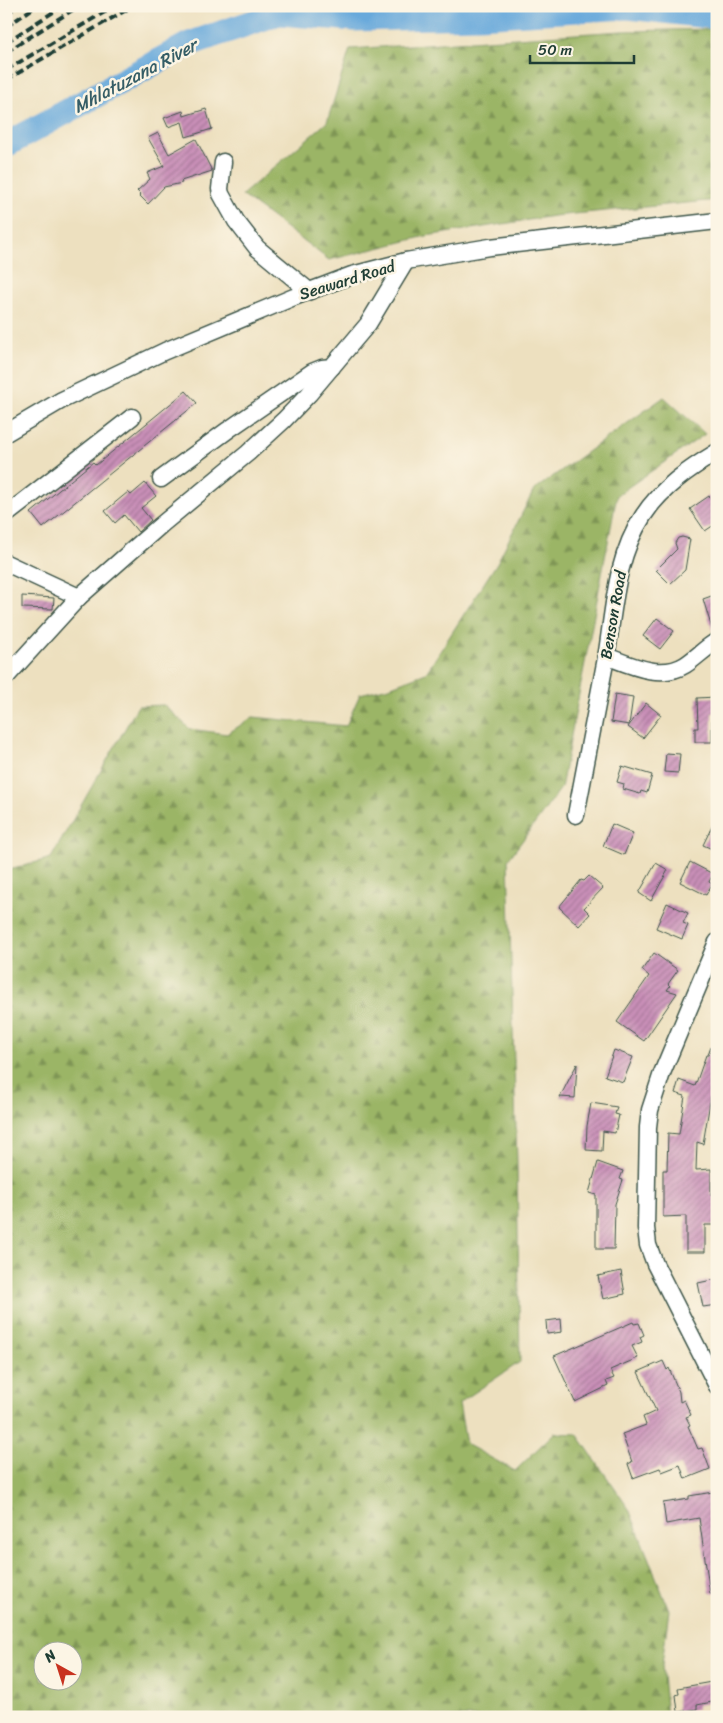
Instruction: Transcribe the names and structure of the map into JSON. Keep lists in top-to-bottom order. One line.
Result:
{"streets":{"street":["Seaward Road","Benson Road"]},"water":["Mhlatuzana River"],"scale_bar":"50 m","north":"top left"}
